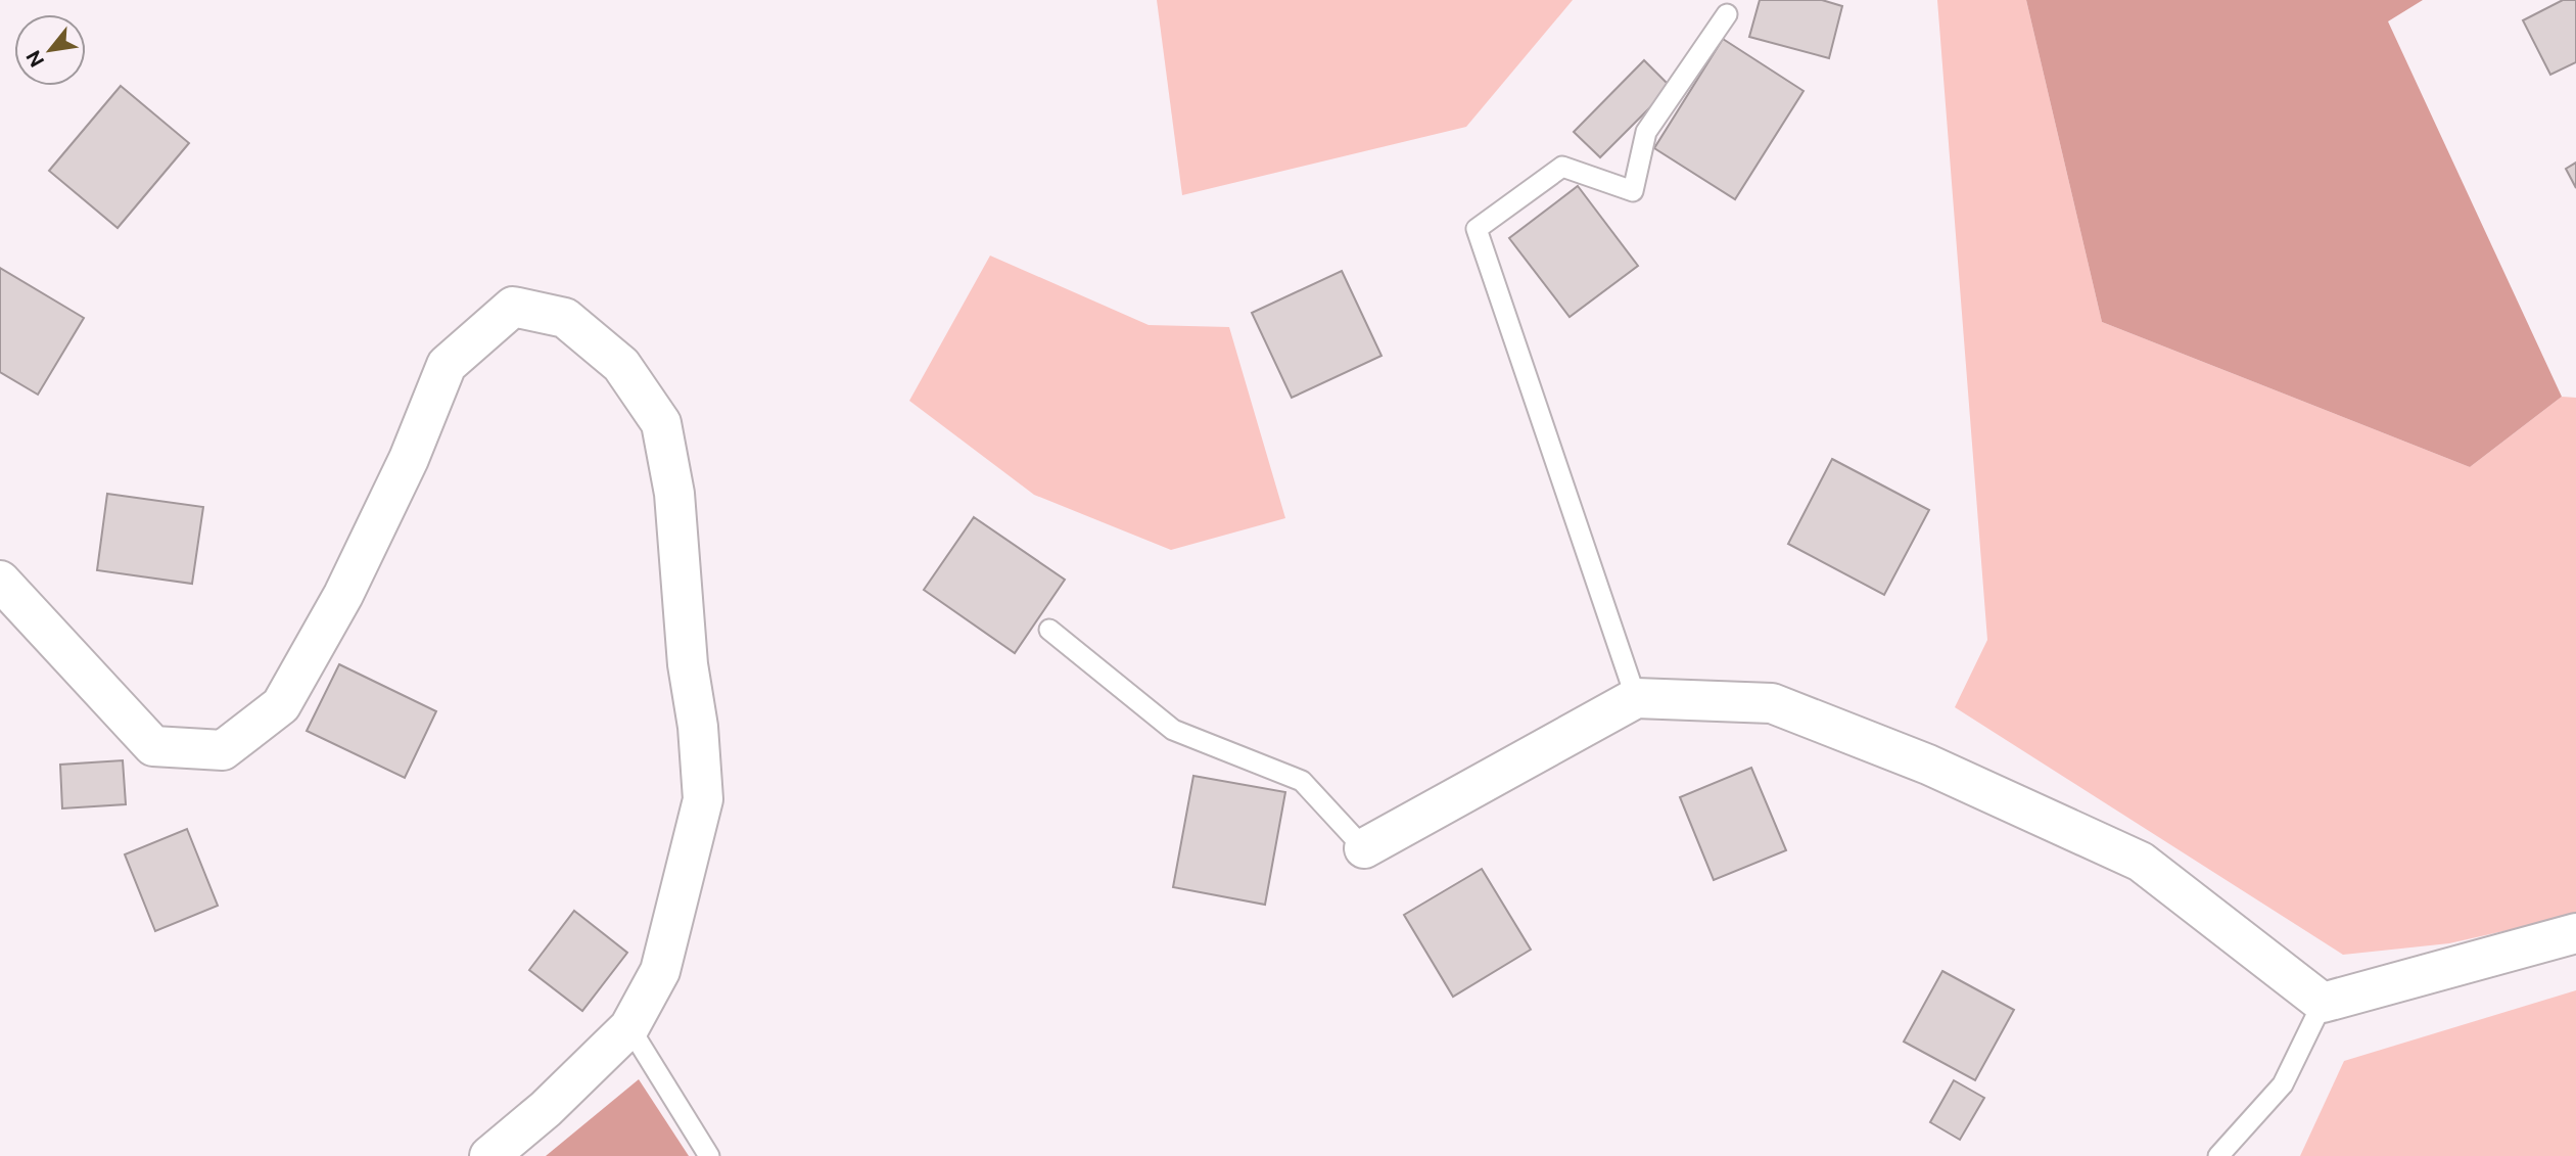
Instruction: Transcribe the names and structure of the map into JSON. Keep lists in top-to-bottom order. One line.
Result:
{"north":"bottom left"}
